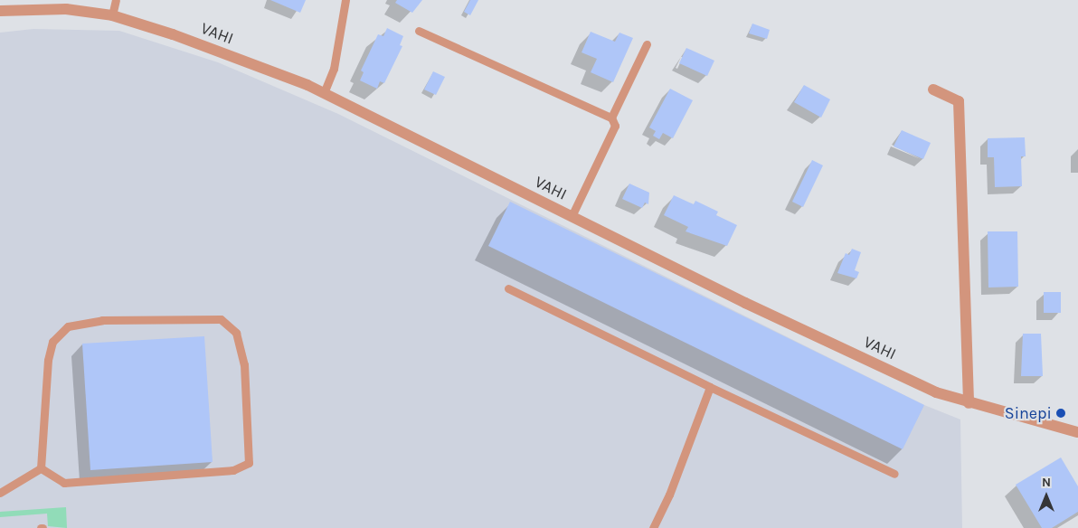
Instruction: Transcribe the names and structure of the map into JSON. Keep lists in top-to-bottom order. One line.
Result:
{"streets":{"street":["VAHI"]},"places":["Sinepi"],"north":"top"}
